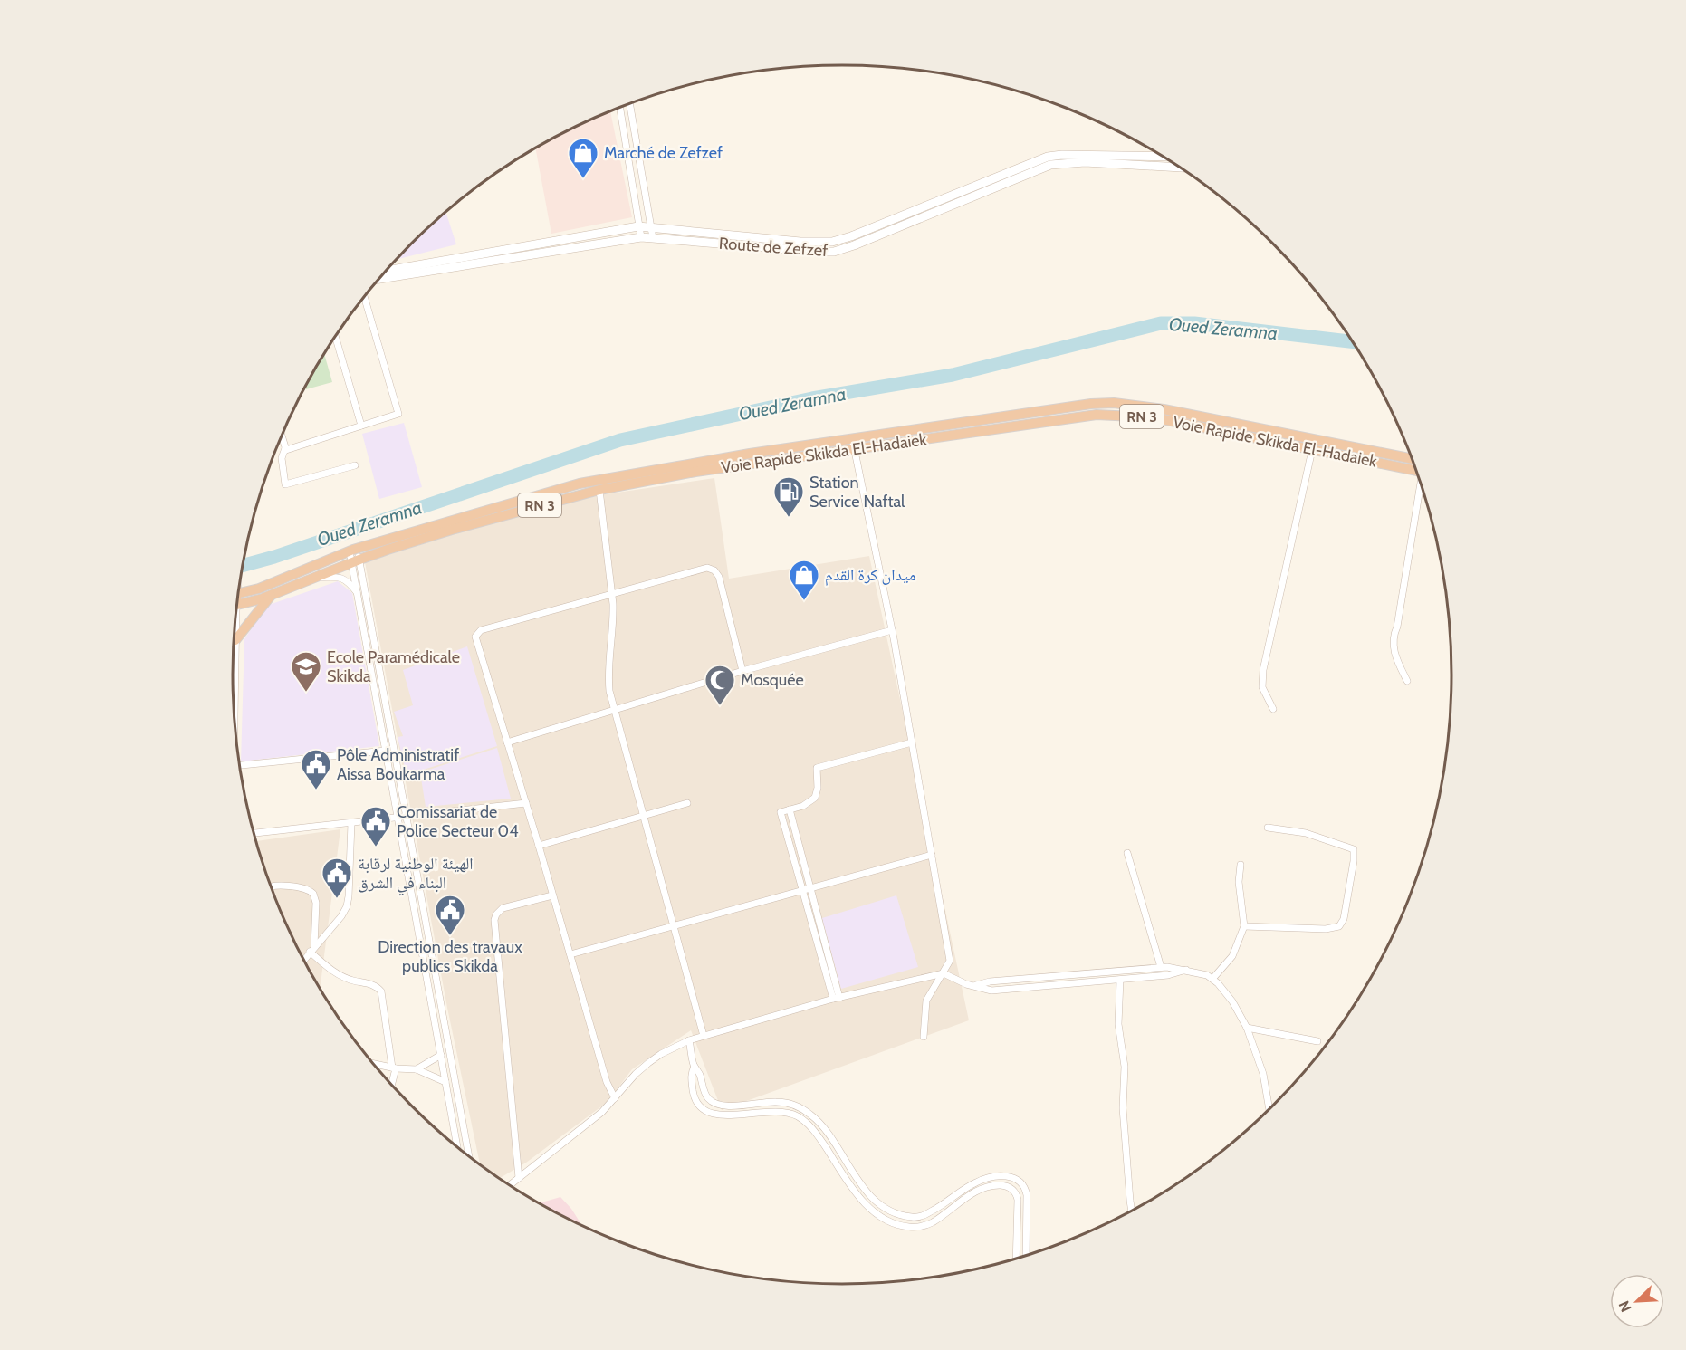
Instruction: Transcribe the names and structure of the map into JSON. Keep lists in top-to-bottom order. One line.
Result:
{"streets":{"highway":["RN 3","Voie Rapide Skikda El-Hadaiek"],"main road":["Route de Zefzef"]},"water":["Oued Zeramna"],"places":{"shop":["Marché de Zefzef","ميدان كرة القدم"],"fuel station":["Station Service Naftal"],"school or university":["Ecole Paramédicale Skikda"],"mosque":["Mosquée"],"public building":["Pôle Administratif Aissa Boukarma","Comissariat de Police Secteur 04","الهيئة الوطنية لرقابة البناء في الشرق","Direction des travaux publics Skikda"]},"north":"bottom left"}
